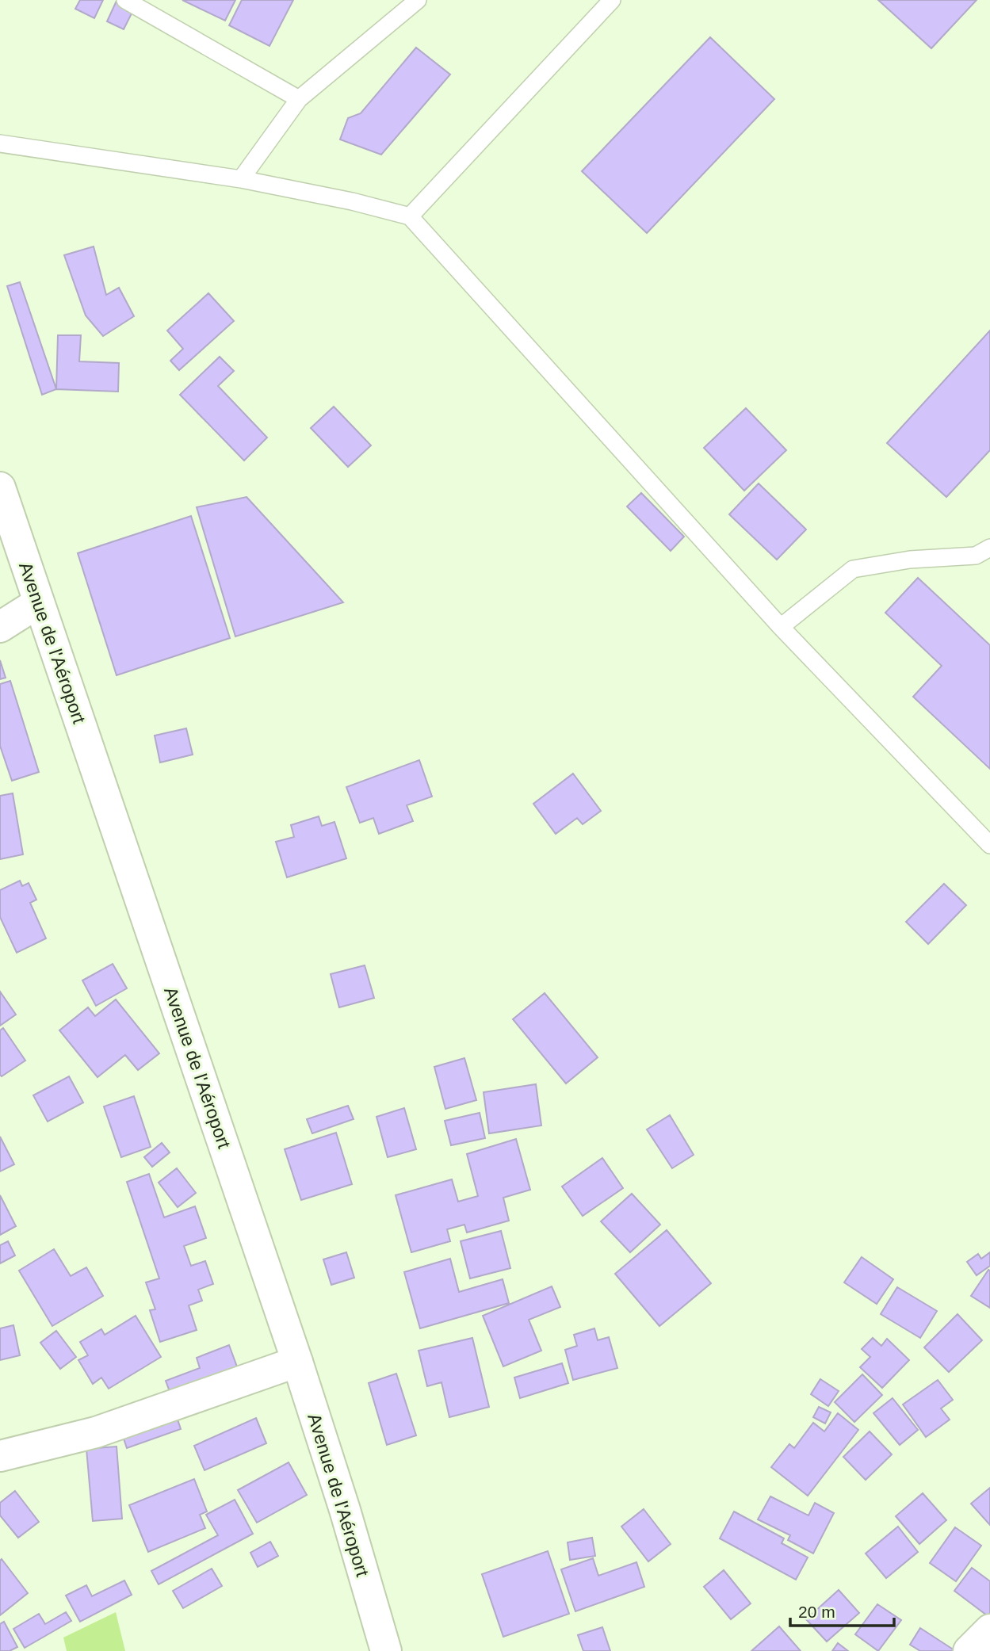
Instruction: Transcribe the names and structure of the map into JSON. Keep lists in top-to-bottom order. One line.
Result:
{"streets":{"main road":["Avenue de l'Aéroport"]},"scale_bar":"20 m"}
